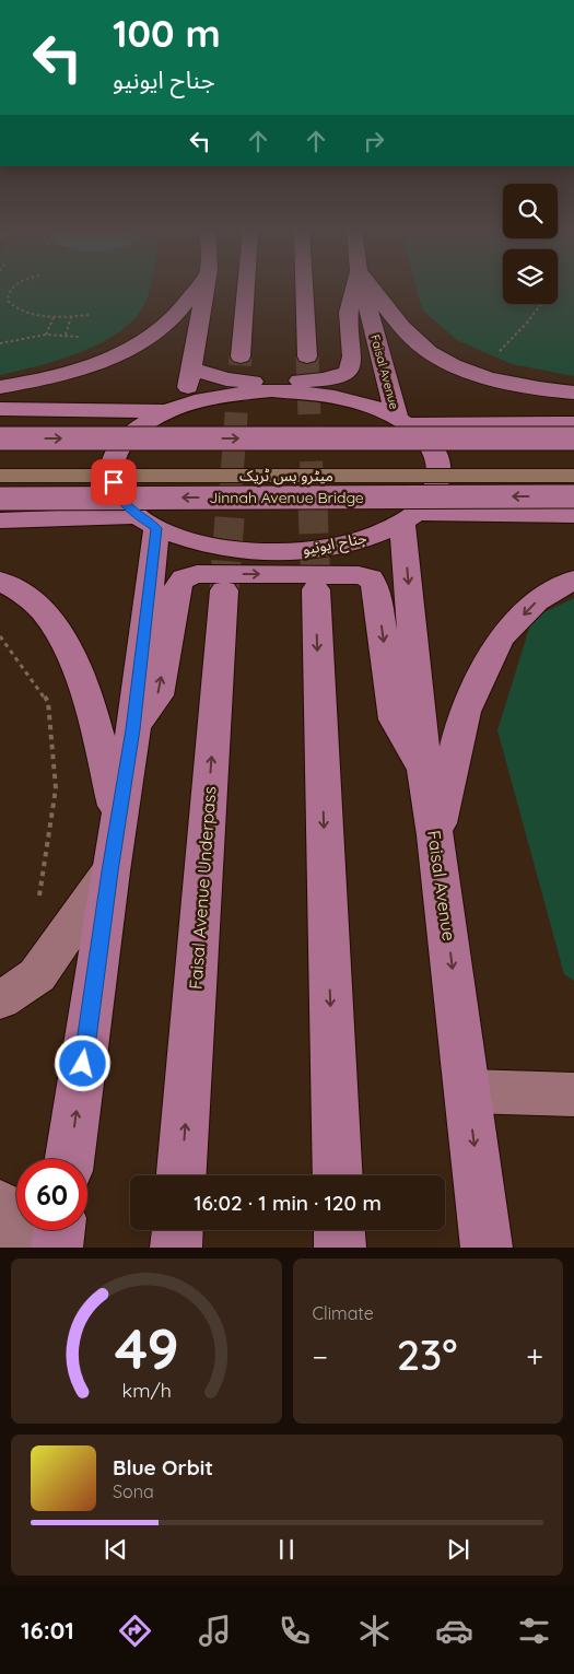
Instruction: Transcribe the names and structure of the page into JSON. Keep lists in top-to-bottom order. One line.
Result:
{"streets":{"main road":["Faisal Avenue","Jinnah Avenue Bridge","جناح ایونیو","Faisal Avenue Underpass"],"lane":["میٹرو بس ٹریک"]},"crossings":[["Faisal Avenue","جناح ایونیو"]],"page":{"turn":["100 m","جناح ایونیو"],"limit":"60","trip":"16:02 · 1 min · 120 m","tile":"Climate","heat":["−","23°","+"],"song":["Blue Orbit","Sona"],"tabs":"16:01","gauge":["49","km/h"]}}
